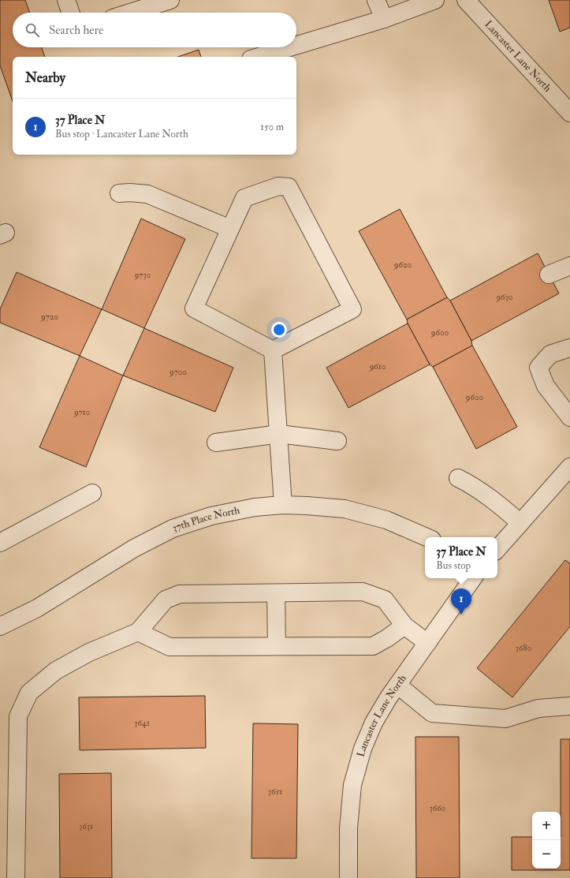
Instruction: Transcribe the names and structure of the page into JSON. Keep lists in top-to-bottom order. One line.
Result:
{"streets":{"street":["Lancaster Lane North","37th Place North"]},"house_numbers":["9620","9730","9630","9720","9600","9610","9700","9600","9710","3680","3641","3651","3660","3631"],"page":{"search":"Search here","heading":"Nearby","list":[{"mark":"1","name":"37 Place N","note":"Bus stop · Lancaster Lane North","value":"150 m"}],"popup":["37 Place N","Bus stop"],"pins":"1","map_buttons":["+","−"]}}
